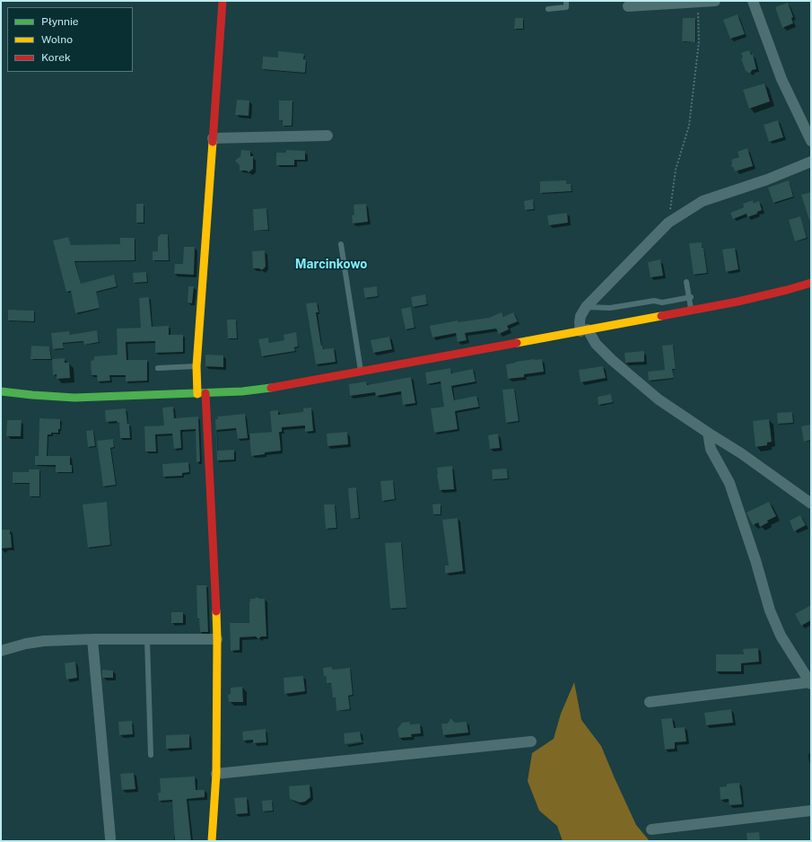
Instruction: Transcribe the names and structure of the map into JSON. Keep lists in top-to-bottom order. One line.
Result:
{"districts":["Marcinkowo"],"legend":["Płynnie","Wolno","Korek"]}
